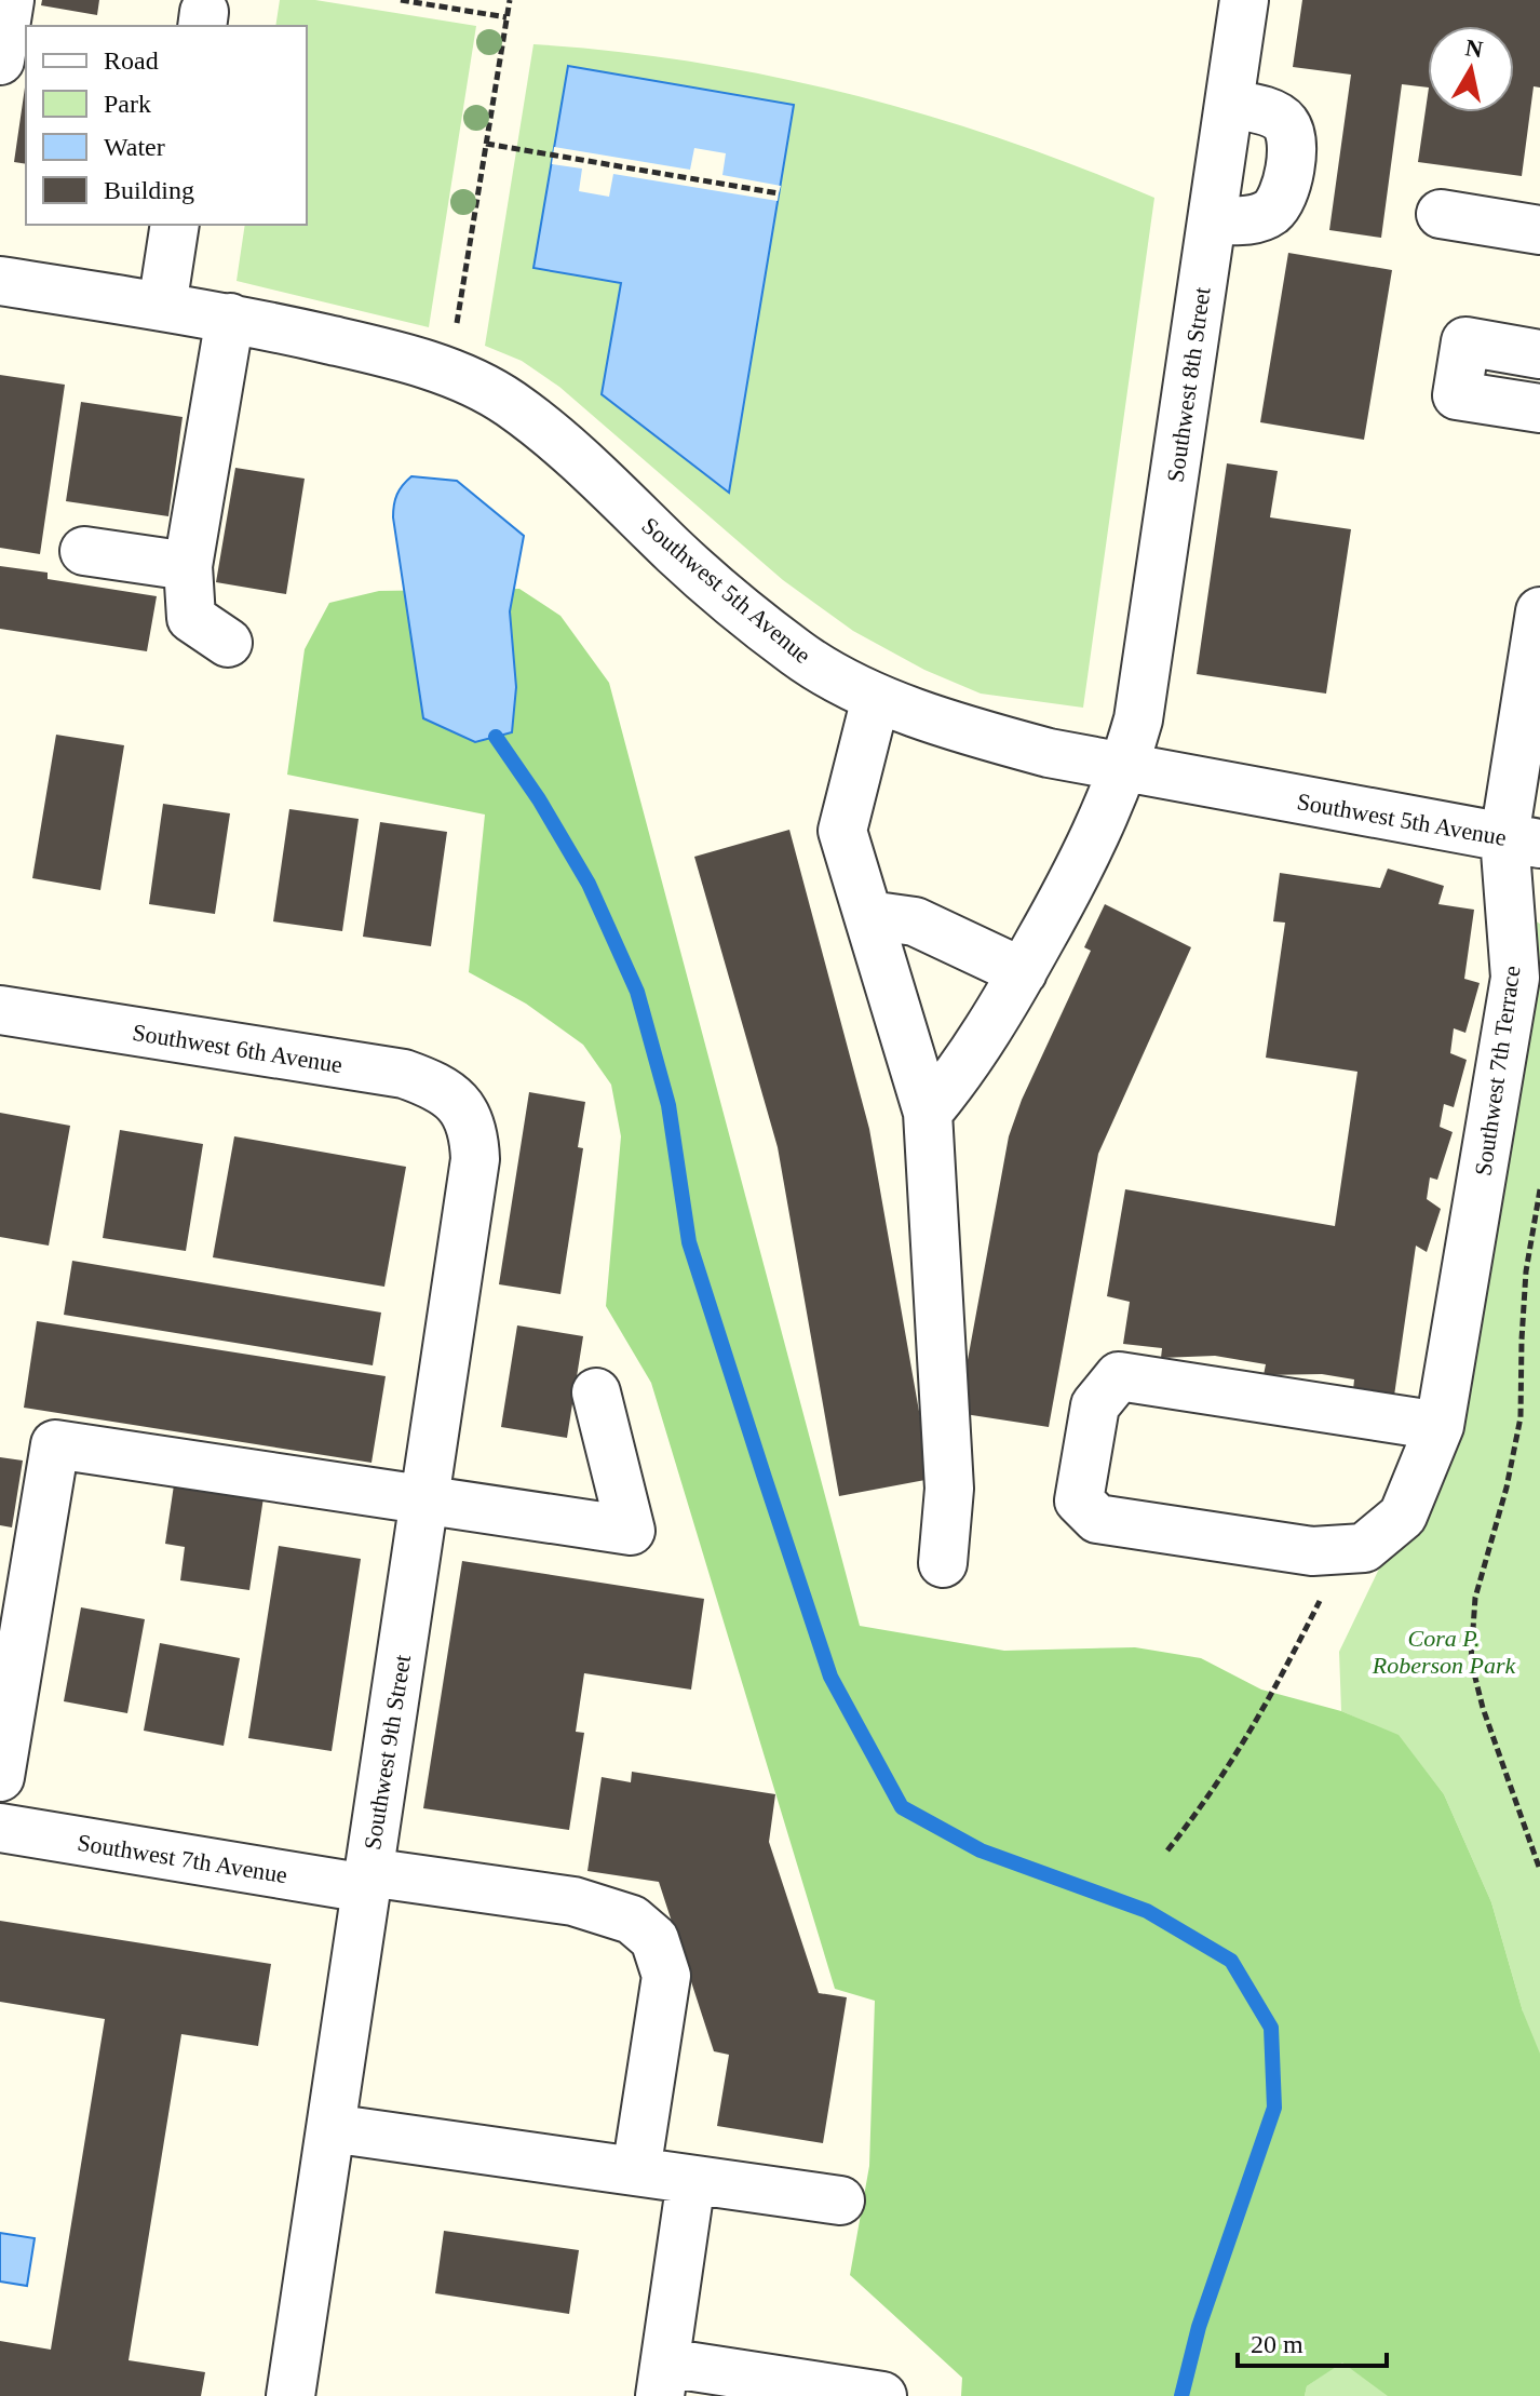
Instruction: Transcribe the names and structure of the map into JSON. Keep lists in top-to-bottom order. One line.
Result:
{"streets":{"street":["Southwest 8th Street","Southwest 5th Avenue","Southwest 6th Avenue","Southwest 7th Terrace","Southwest 9th Street","Southwest 7th Avenue"]},"crossings":[["Southwest 8th Street","Southwest 5th Avenue"],["Southwest 5th Avenue","Southwest 7th Terrace"],["Southwest 6th Avenue","Southwest 9th Street"],["Southwest 9th Street","Southwest 7th Avenue"]],"parks":["Cora P. Roberson Park"],"legend":["Road","Park","Water","Building"],"scale_bar":"20 m","north":"top"}
